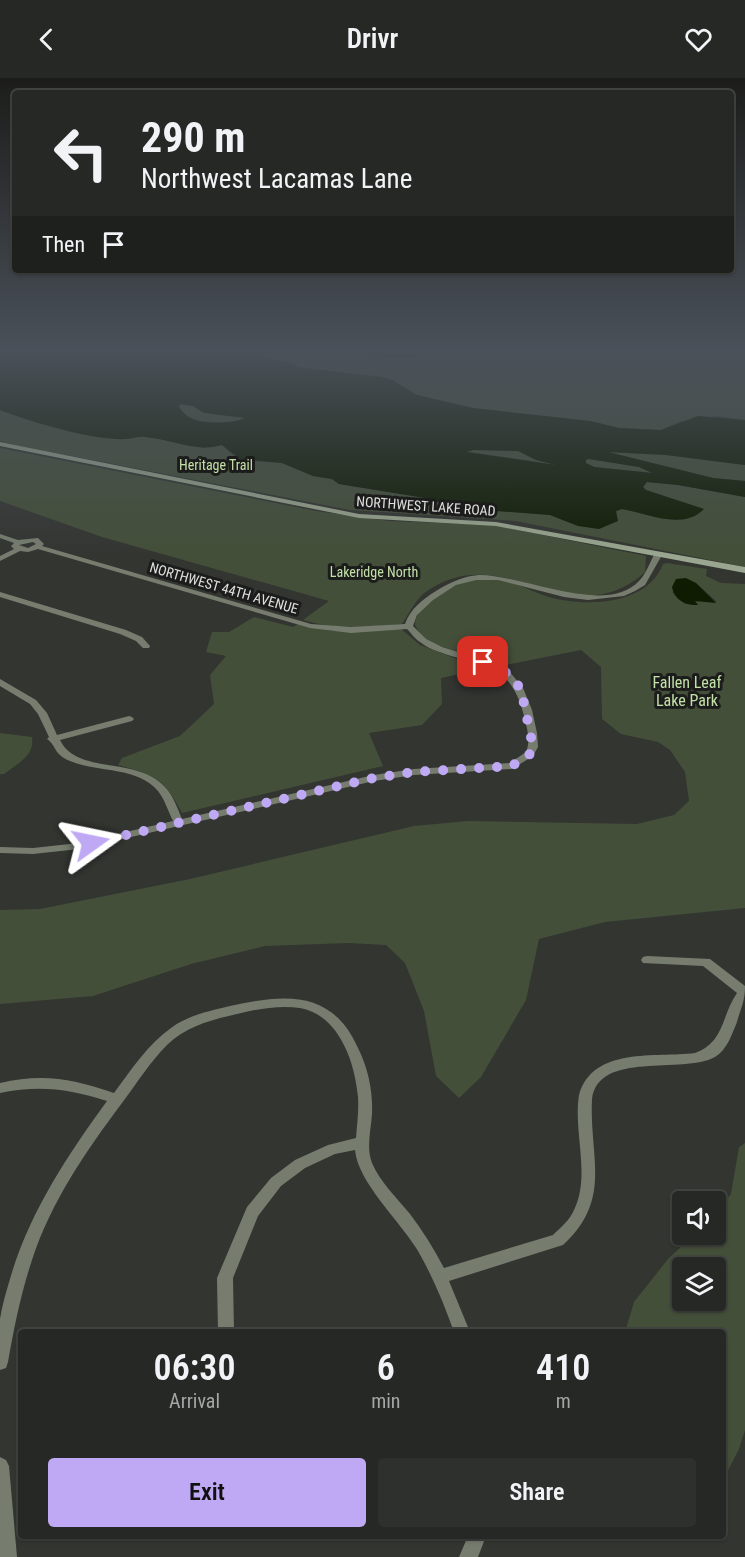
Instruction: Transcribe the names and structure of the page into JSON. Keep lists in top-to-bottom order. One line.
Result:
{"streets":{"main road":["NORTHWEST LAKE ROAD"],"street":["NORTHWEST 44TH AVENUE"]},"parks":["Heritage Trail","Lakeridge North","Fallen Leaf Lake Park"],"page":{"header":"Drivr","turn":["290 m","Northwest Lacamas Lane"],"then":"Then","eta":["06:30","Arrival","6","min","410","m"],"buttons":["Exit","Share"]}}
